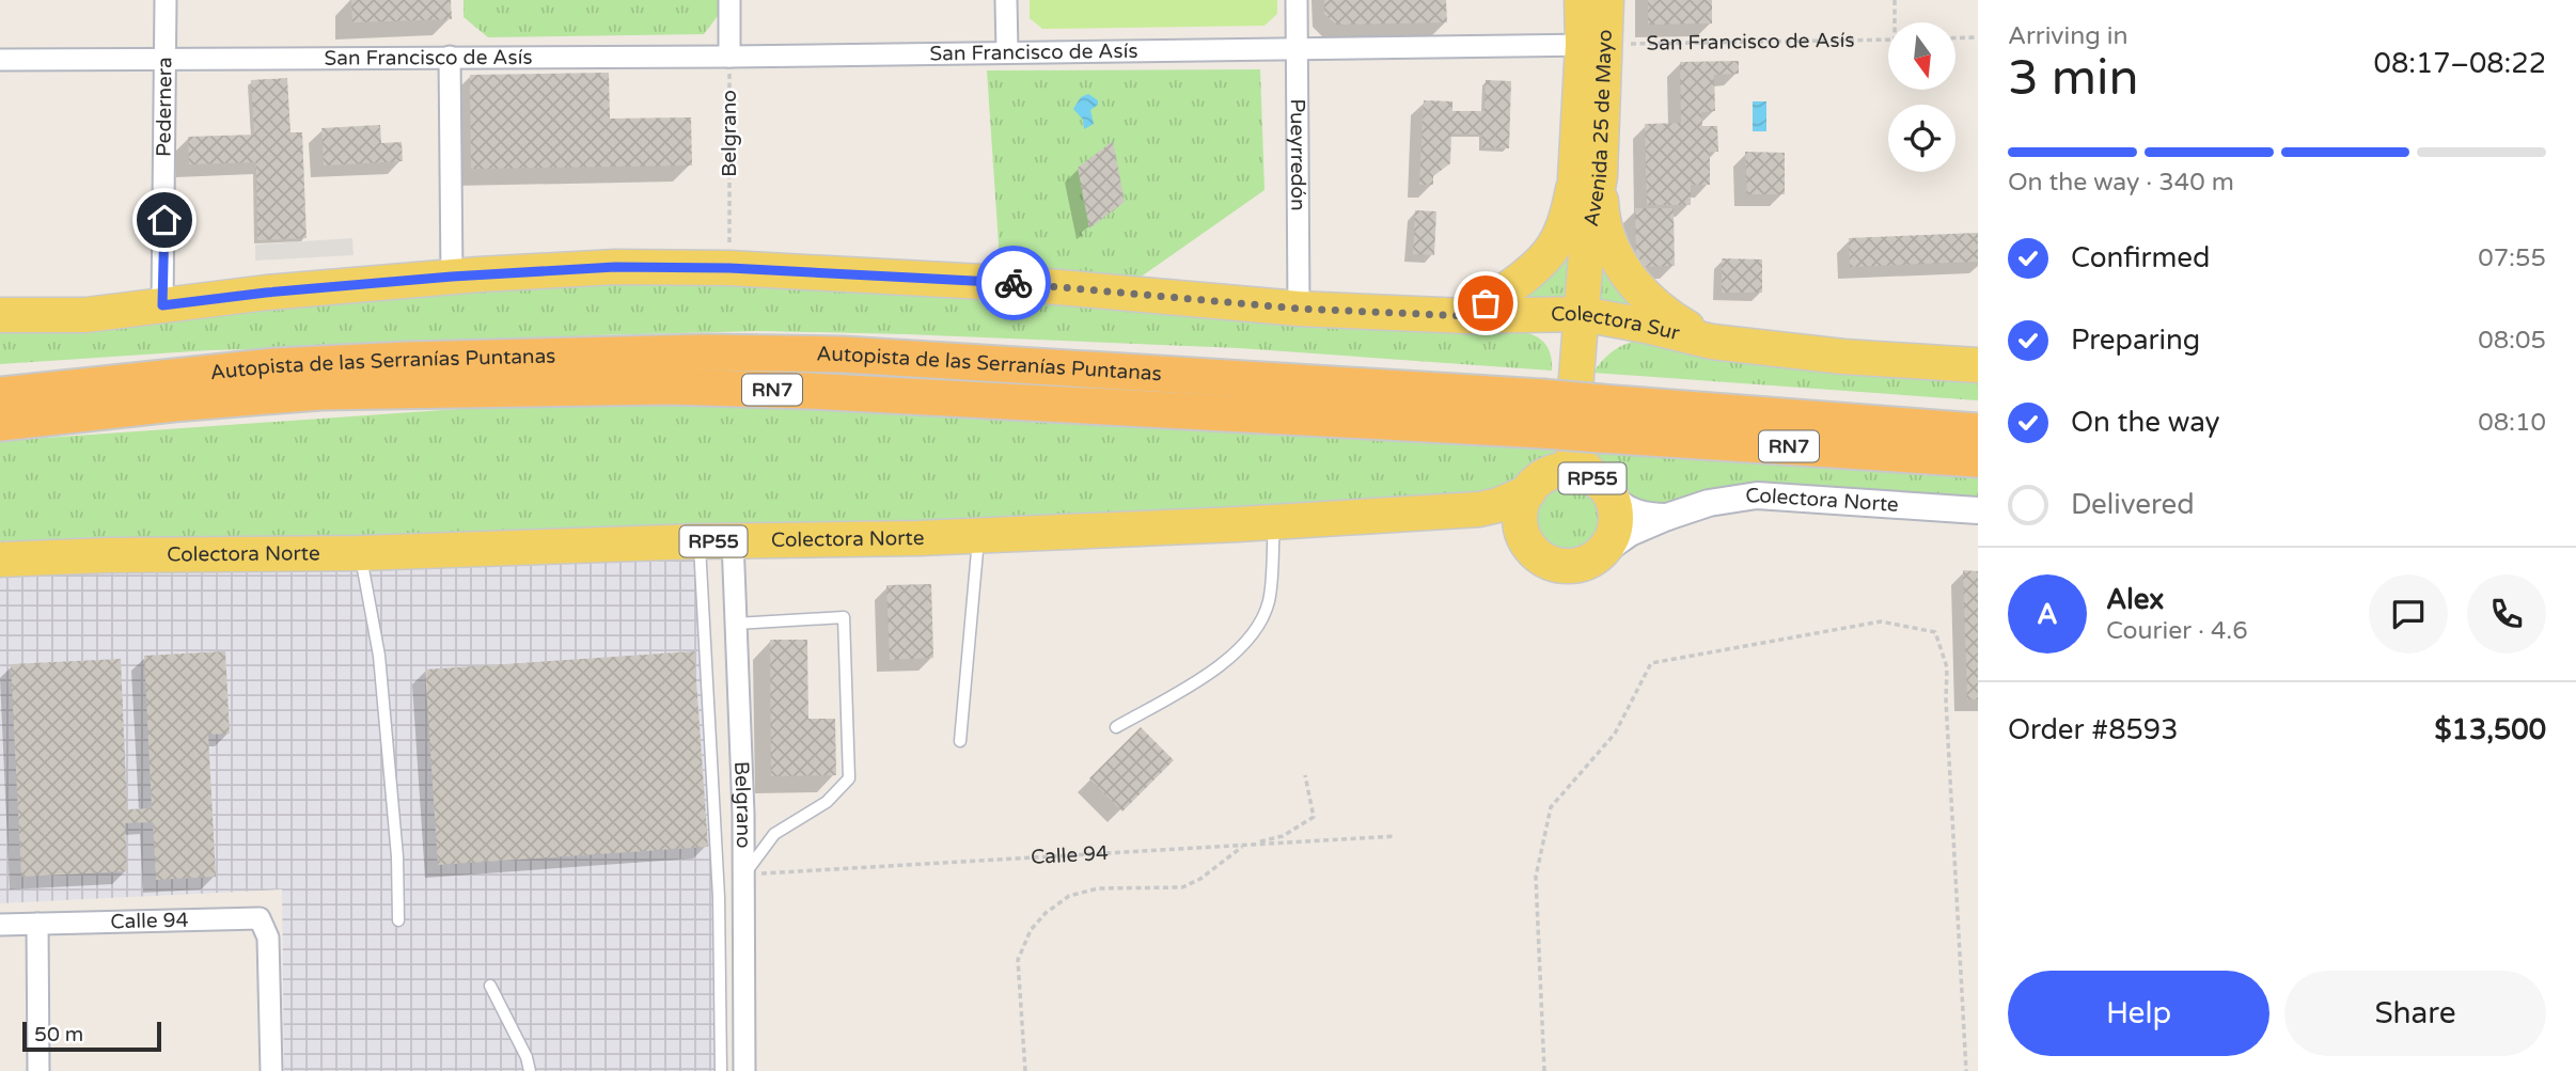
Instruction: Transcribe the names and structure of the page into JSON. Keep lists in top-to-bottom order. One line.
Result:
{"streets":{"highway":["Autopista de las Serranías Puntanas","RN7"],"main road":["Avenida 25 de Mayo","Colectora Sur","RP55","Colectora Norte"],"street":["San Francisco de Asís","Pedernera","Belgrano","Pueyrredón","Calle 94"]},"crossings":[["San Francisco de Asís","Pedernera"],["San Francisco de Asís","Avenida 25 de Mayo"],["San Francisco de Asís","Belgrano"],["San Francisco de Asís","Pueyrredón"],["Pedernera","Colectora Sur"],["Avenida 25 de Mayo","Colectora Sur"],["Avenida 25 de Mayo","Autopista de las Serranías Puntanas"],["Avenida 25 de Mayo","RP55"],["Avenida 25 de Mayo","Colectora Norte"],["Belgrano","Colectora Sur"],["Belgrano","Colectora Norte"],["Belgrano","Calle 94"],["Pueyrredón","Colectora Sur"],["RP55","Colectora Norte"]],"scale_bar":"50 m","north":"bottom","page":{"heading":["3 min","Arriving in","08:17–08:22"],"panel":["Alex","Courier · 4.6","Order #8593","$13,500"],"bar":"On the way · 340 m","list":[["Confirmed","07:55"],["Preparing","08:05"],["On the way","08:10"],"Delivered"],"round":"A","buttons":["Help","Share"],"scale":"50 m"}}
